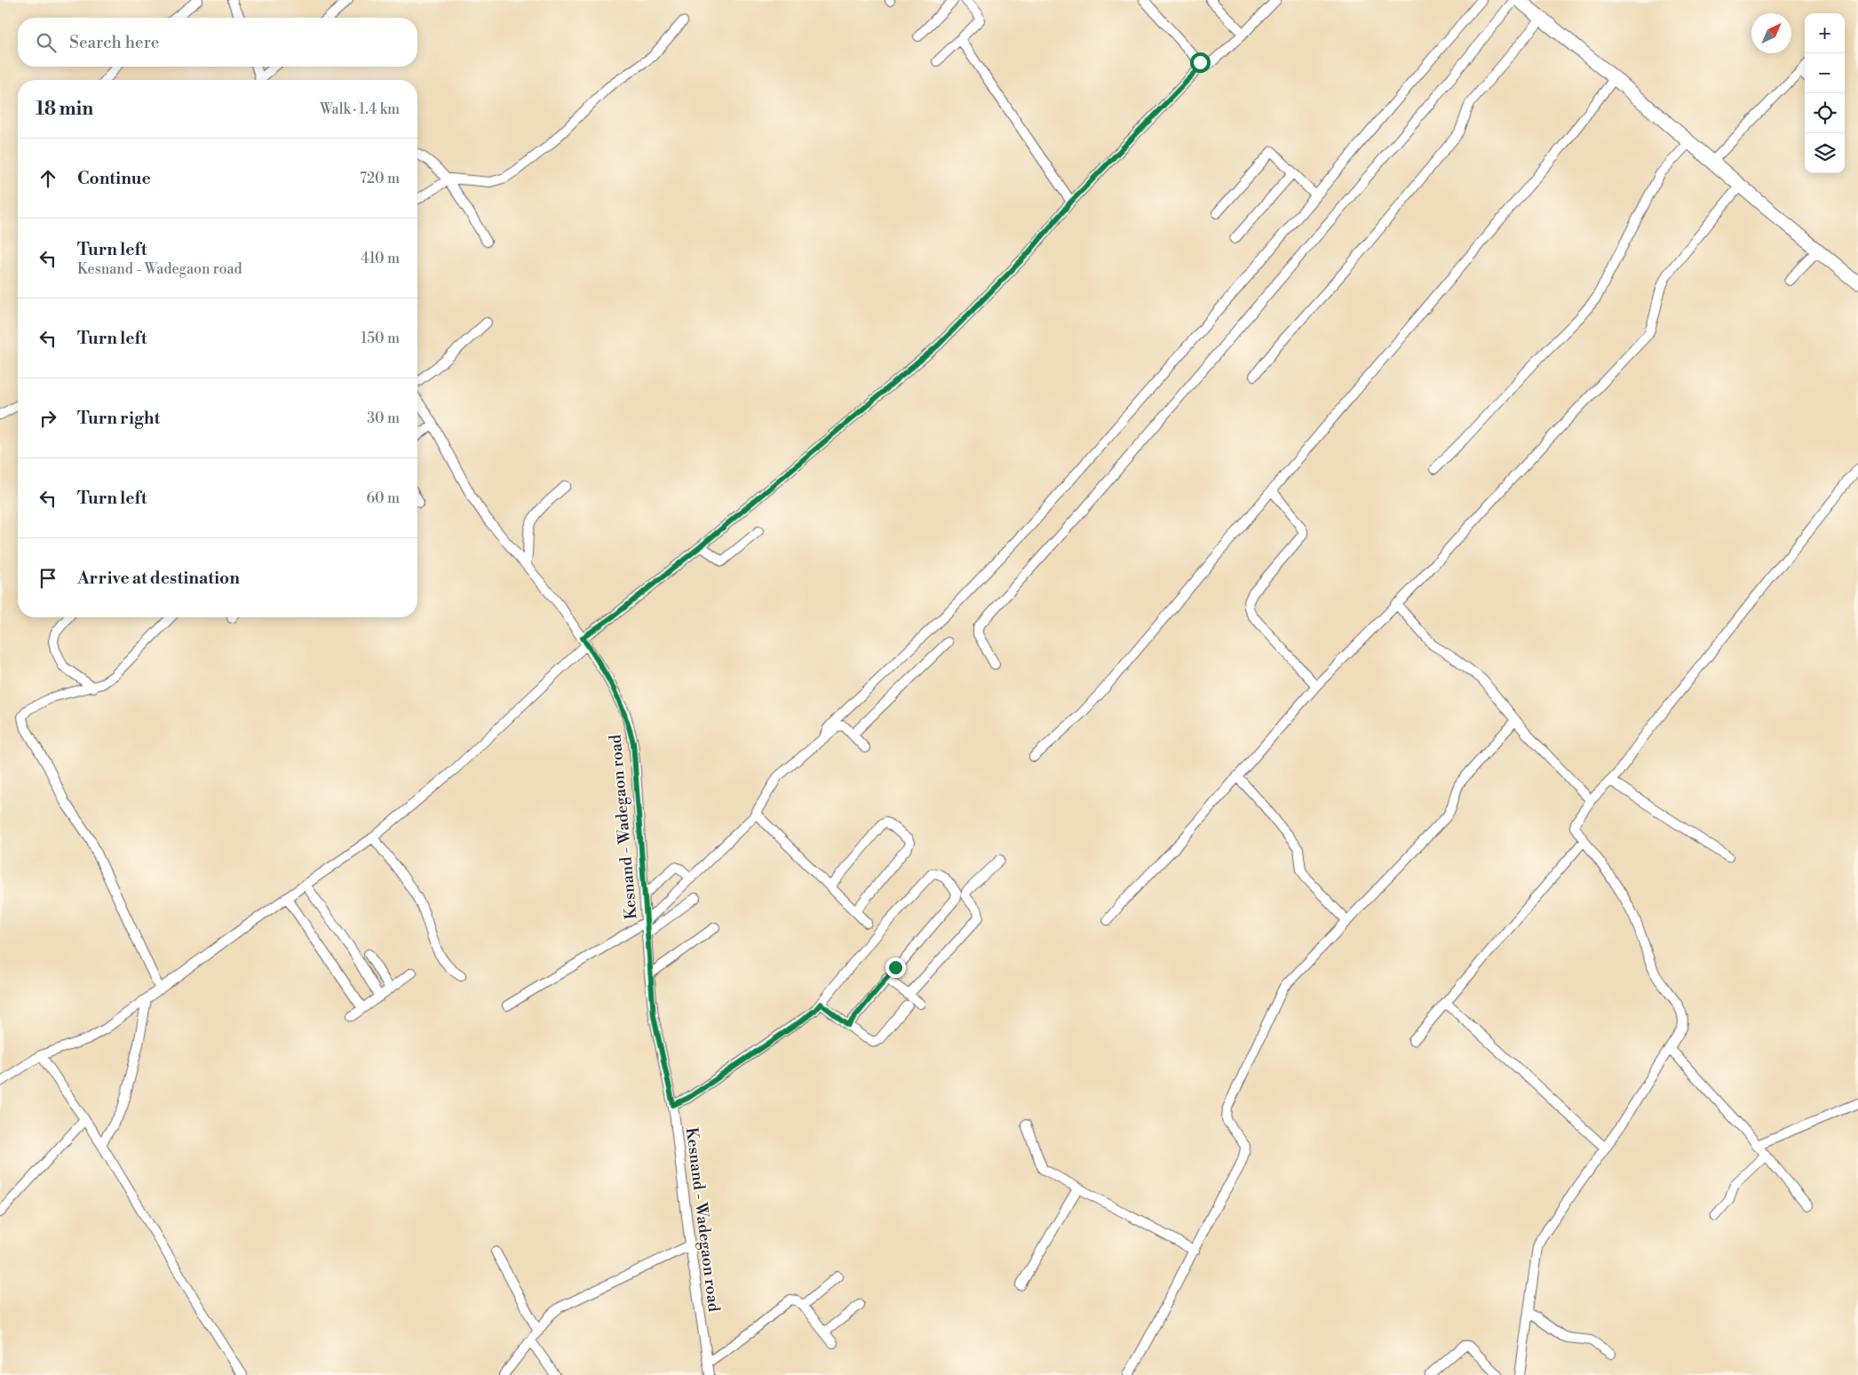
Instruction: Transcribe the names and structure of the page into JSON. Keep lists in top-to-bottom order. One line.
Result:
{"streets":{"street":["Kesnand - Wadegaon road"]},"north":"top right","page":{"map_buttons":["+","−"],"search":"Search here","heading":["18 min","Walk · 1.4 km"],"list":[["Continue","720 m"],["Turn left","Kesnand - Wadegaon road","410 m"],["Turn left","150 m"],["Turn right","30 m"],["Turn left","60 m"],"Arrive at destination"]}}
